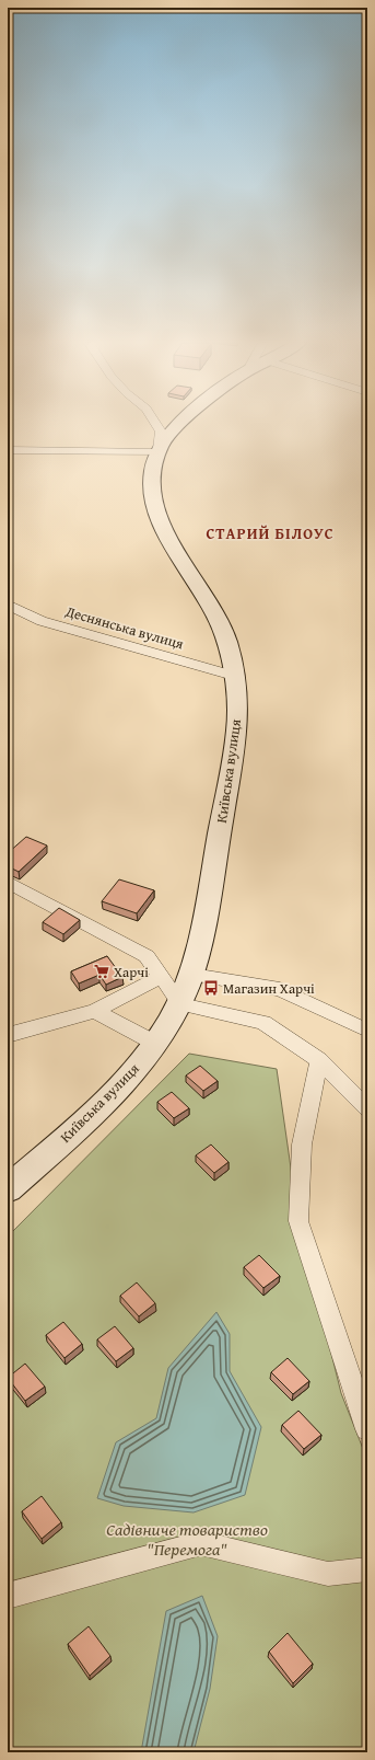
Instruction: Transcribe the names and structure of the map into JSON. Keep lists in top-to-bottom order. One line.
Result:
{"streets":{"main road":["Київська вулиця"],"street":["Деснянська вулиця"]},"crossings":[["Деснянська вулиця","Київська вулиця"]],"districts":["СТАРИЙ БІЛОУС"],"parks":["Садівниче товариство \"Перемога\""],"places":{"supermarket":["Харчі"],"bus stop":["Магазин Харчі"]}}
